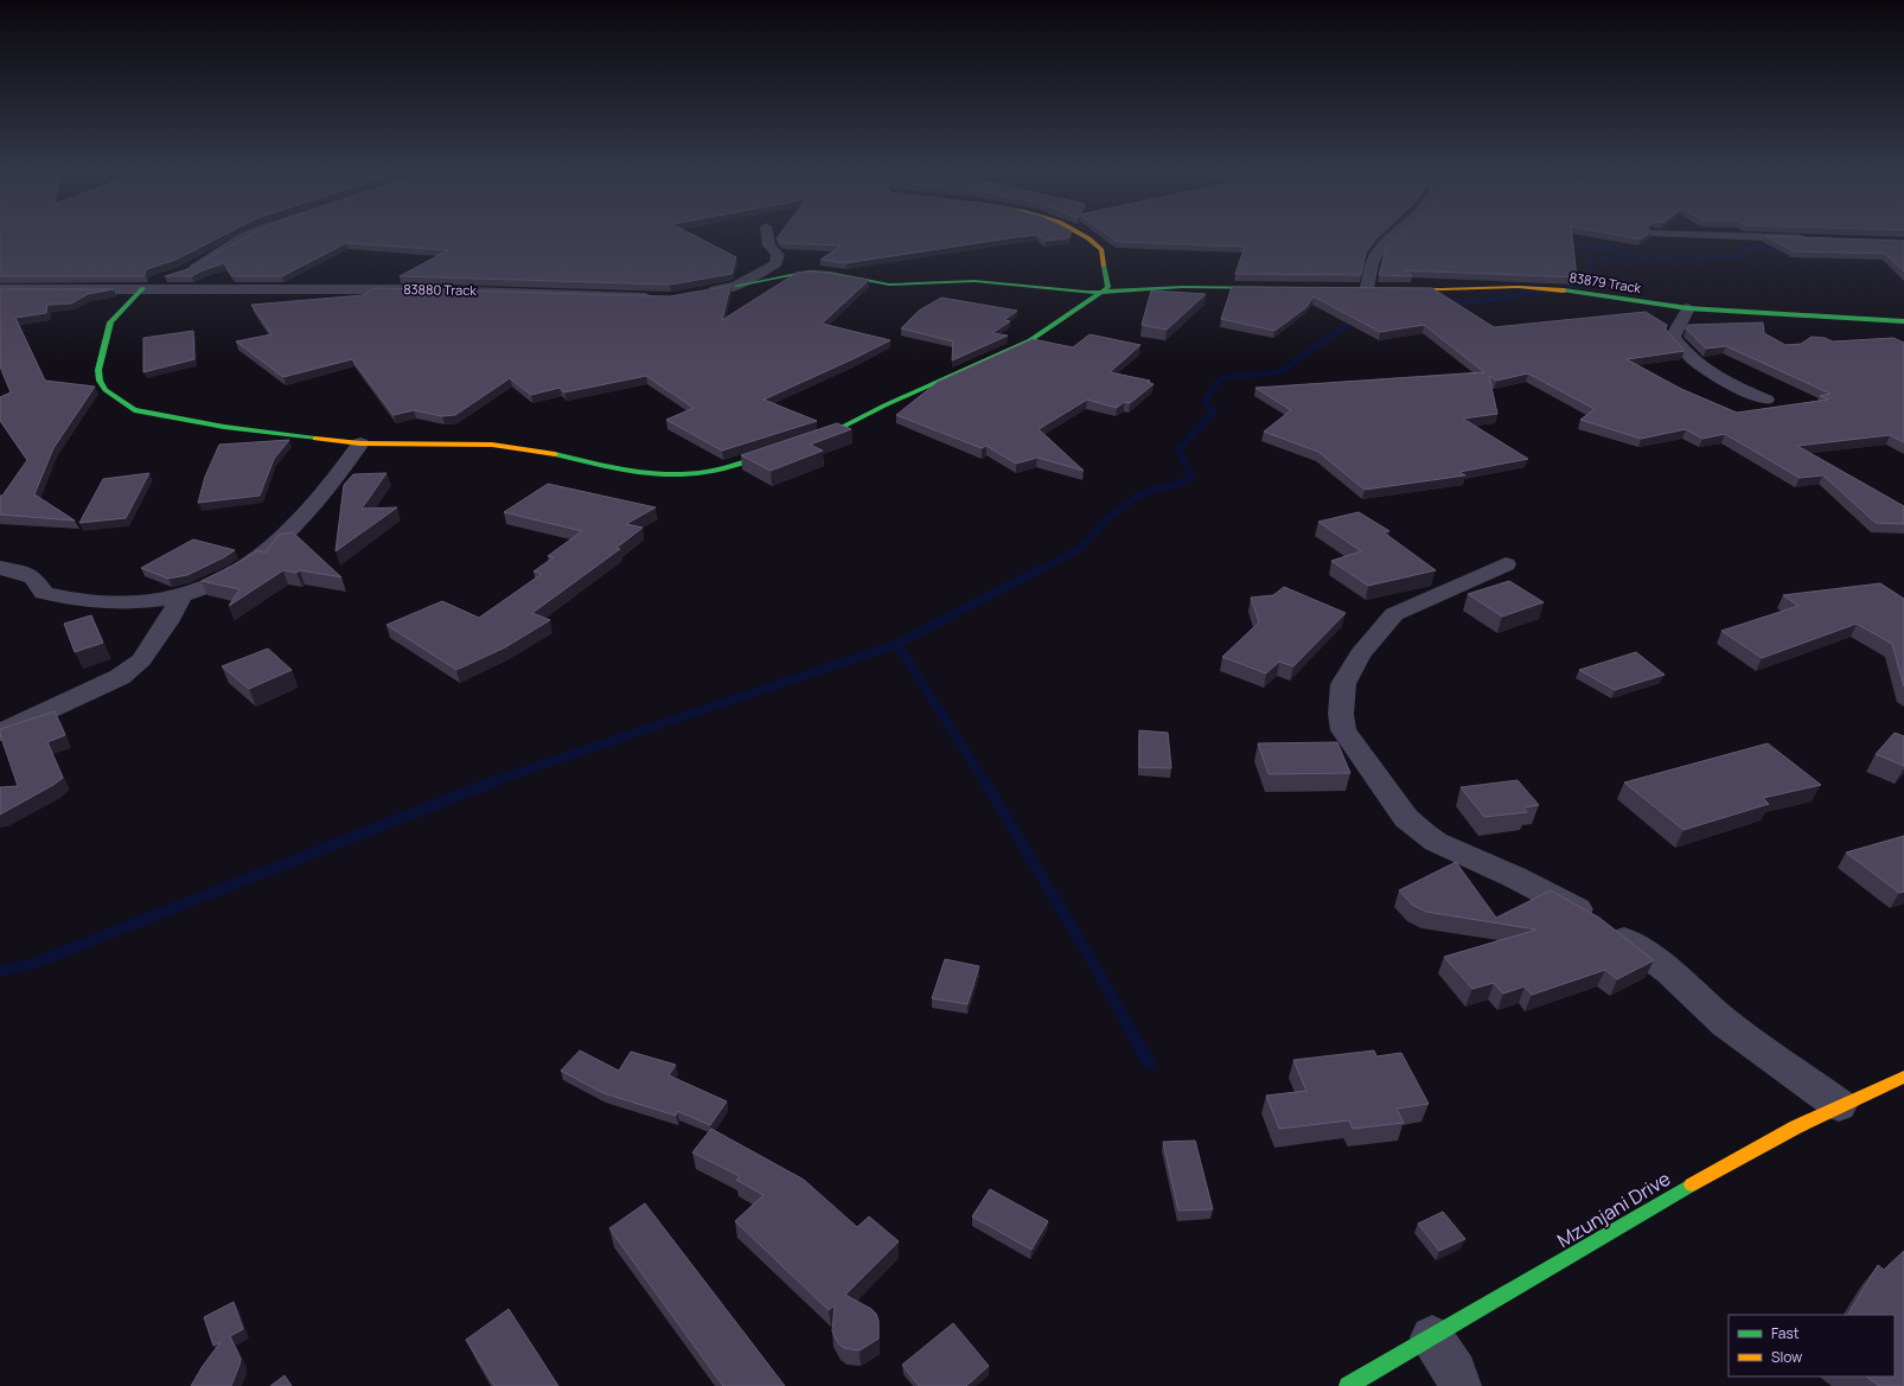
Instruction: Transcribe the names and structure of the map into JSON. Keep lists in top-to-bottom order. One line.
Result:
{"streets":{"street":["83879 Track","83880 Track","Mzunjani Drive"]},"legend":["Fast","Slow"]}
